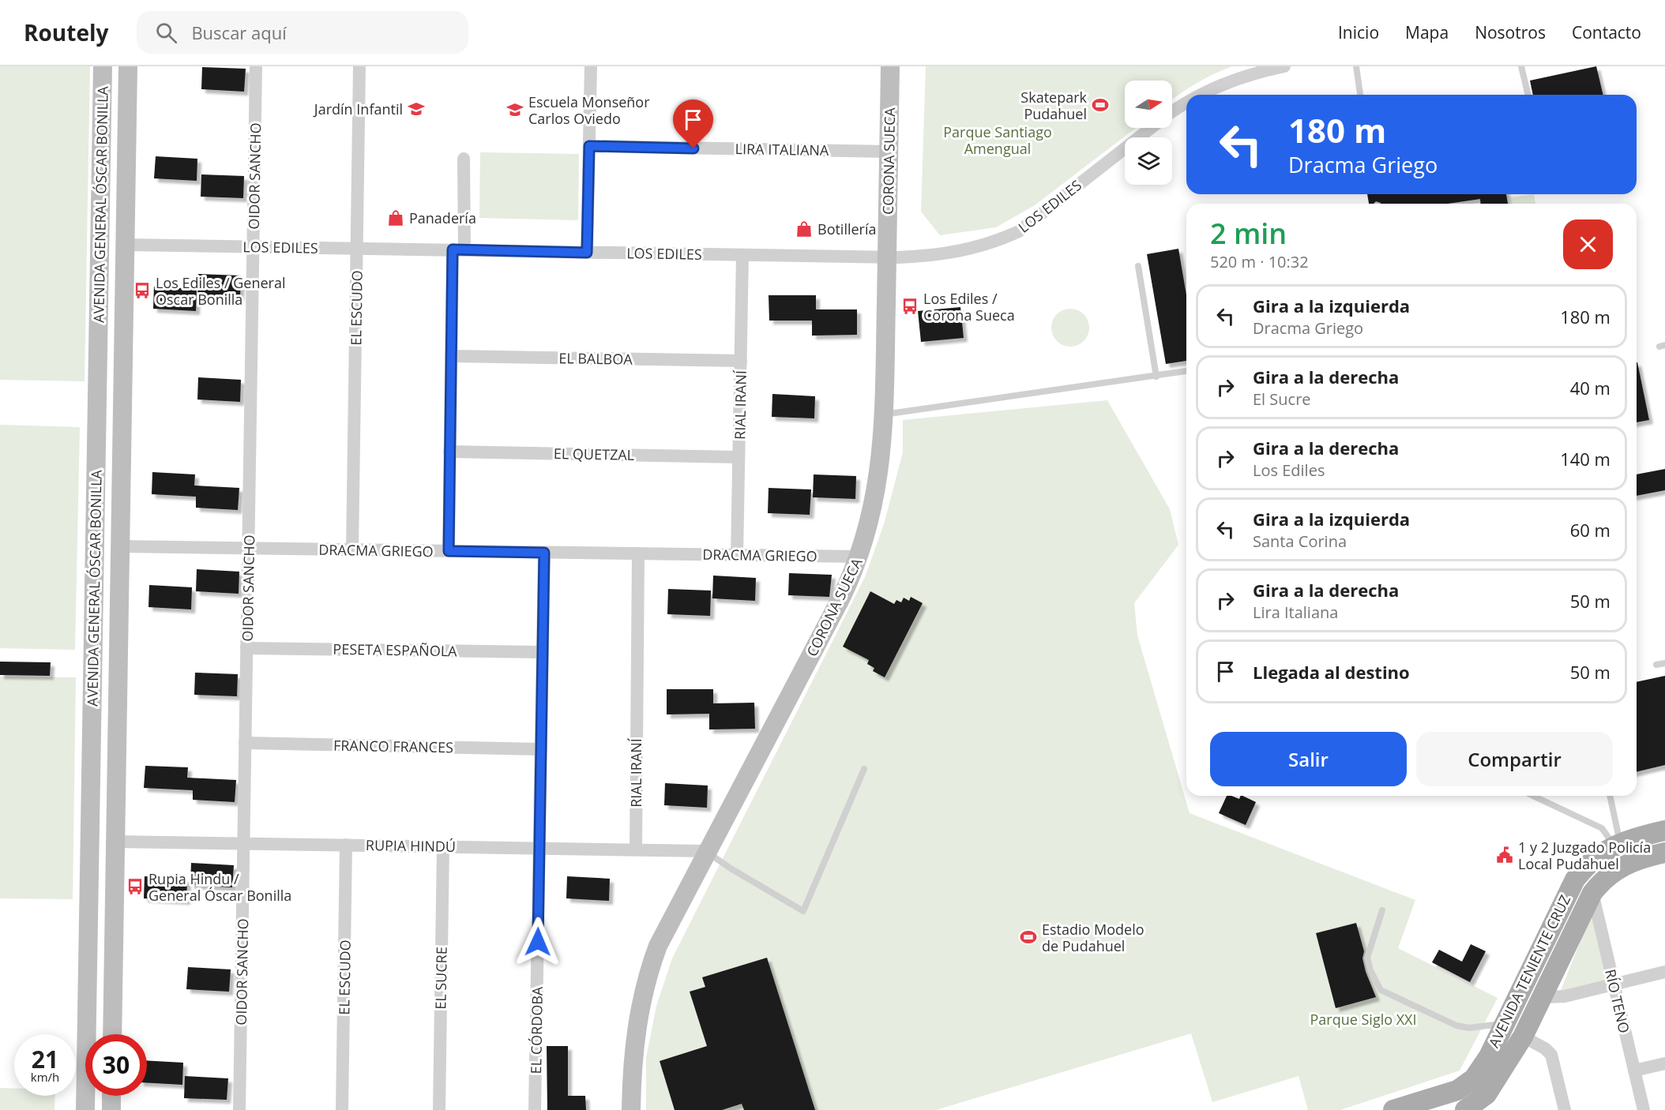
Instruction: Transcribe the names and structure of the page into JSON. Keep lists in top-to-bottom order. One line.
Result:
{"streets":{"main road":["CORONA SUECA","AVENIDA GENERAL ÓSCAR BONILLA","AVENIDA TENIENTE CRUZ"],"street":["LIRA ITALIANA","OIDOR SANCHO","LOS EDILES","EL ESCUDO","EL BALBOA","RIAL IRANÍ","EL QUETZAL","DRACMA GRIEGO","PESETA ESPAÑOLA","FRANCO FRANCES","RUPIA HINDÚ","EL SUCRE","RÍO TENO","EL CÓRDOBA"]},"crossings":[["LIRA ITALIANA","CORONA SUECA"],["CORONA SUECA","LOS EDILES"],["CORONA SUECA","DRACMA GRIEGO"],["CORONA SUECA","RUPIA HINDÚ"],["OIDOR SANCHO","LOS EDILES"],["OIDOR SANCHO","DRACMA GRIEGO"],["OIDOR SANCHO","PESETA ESPAÑOLA"],["OIDOR SANCHO","FRANCO FRANCES"],["OIDOR SANCHO","RUPIA HINDÚ"],["AVENIDA GENERAL ÓSCAR BONILLA","LOS EDILES"],["AVENIDA GENERAL ÓSCAR BONILLA","DRACMA GRIEGO"],["AVENIDA GENERAL ÓSCAR BONILLA","RUPIA HINDÚ"],["LOS EDILES","EL ESCUDO"],["LOS EDILES","RIAL IRANÍ"],["EL ESCUDO","DRACMA GRIEGO"],["EL ESCUDO","RUPIA HINDÚ"],["EL BALBOA","RIAL IRANÍ"],["RIAL IRANÍ","EL QUETZAL"],["RIAL IRANÍ","DRACMA GRIEGO"],["RIAL IRANÍ","RUPIA HINDÚ"],["DRACMA GRIEGO","EL CÓRDOBA"],["PESETA ESPAÑOLA","EL CÓRDOBA"],["FRANCO FRANCES","EL CÓRDOBA"],["RUPIA HINDÚ","EL SUCRE"],["RUPIA HINDÚ","EL CÓRDOBA"],["AVENIDA TENIENTE CRUZ","RÍO TENO"]],"parks":["Parque Santiago Amengual","Parque Siglo XXI"],"places":{"sports":["Skatepark Pudahuel","Estadio Modelo de Pudahuel"],"school or university":["Jardín Infantil","Escuela Monseñor Carlos Oviedo"],"shop":["Panadería","Botillería"],"bus stop":["Los Ediles / General Oscar Bonilla","Los Ediles / Corona Sueca","Rupia Hindu / General Óscar Bonilla"],"public building":["1 y 2 Juzgado Policía Local Pudahuel"]},"north":"right","page":{"header":"Routely","search":"Buscar aquí","nav":["Inicio","Mapa","Nosotros","Contacto"],"turn":["180 m","Dracma Griego"],"heading":["2 min","520 m · 10:32"],"list":[{"name":"Gira a la izquierda","note":"Dracma Griego","value":"180 m"},{"name":"Gira a la derecha","note":"El Sucre","value":"40 m"},{"name":"Gira a la derecha","note":"Los Ediles","value":"140 m"},{"name":"Gira a la izquierda","note":"Santa Corina","value":"60 m"},{"name":"Gira a la derecha","note":"Lira Italiana","value":"50 m"},{"name":"Llegada al destino","value":"50 m"}],"buttons":["Salir","Compartir"],"speed":"21 km/h","limit":"30"}}
